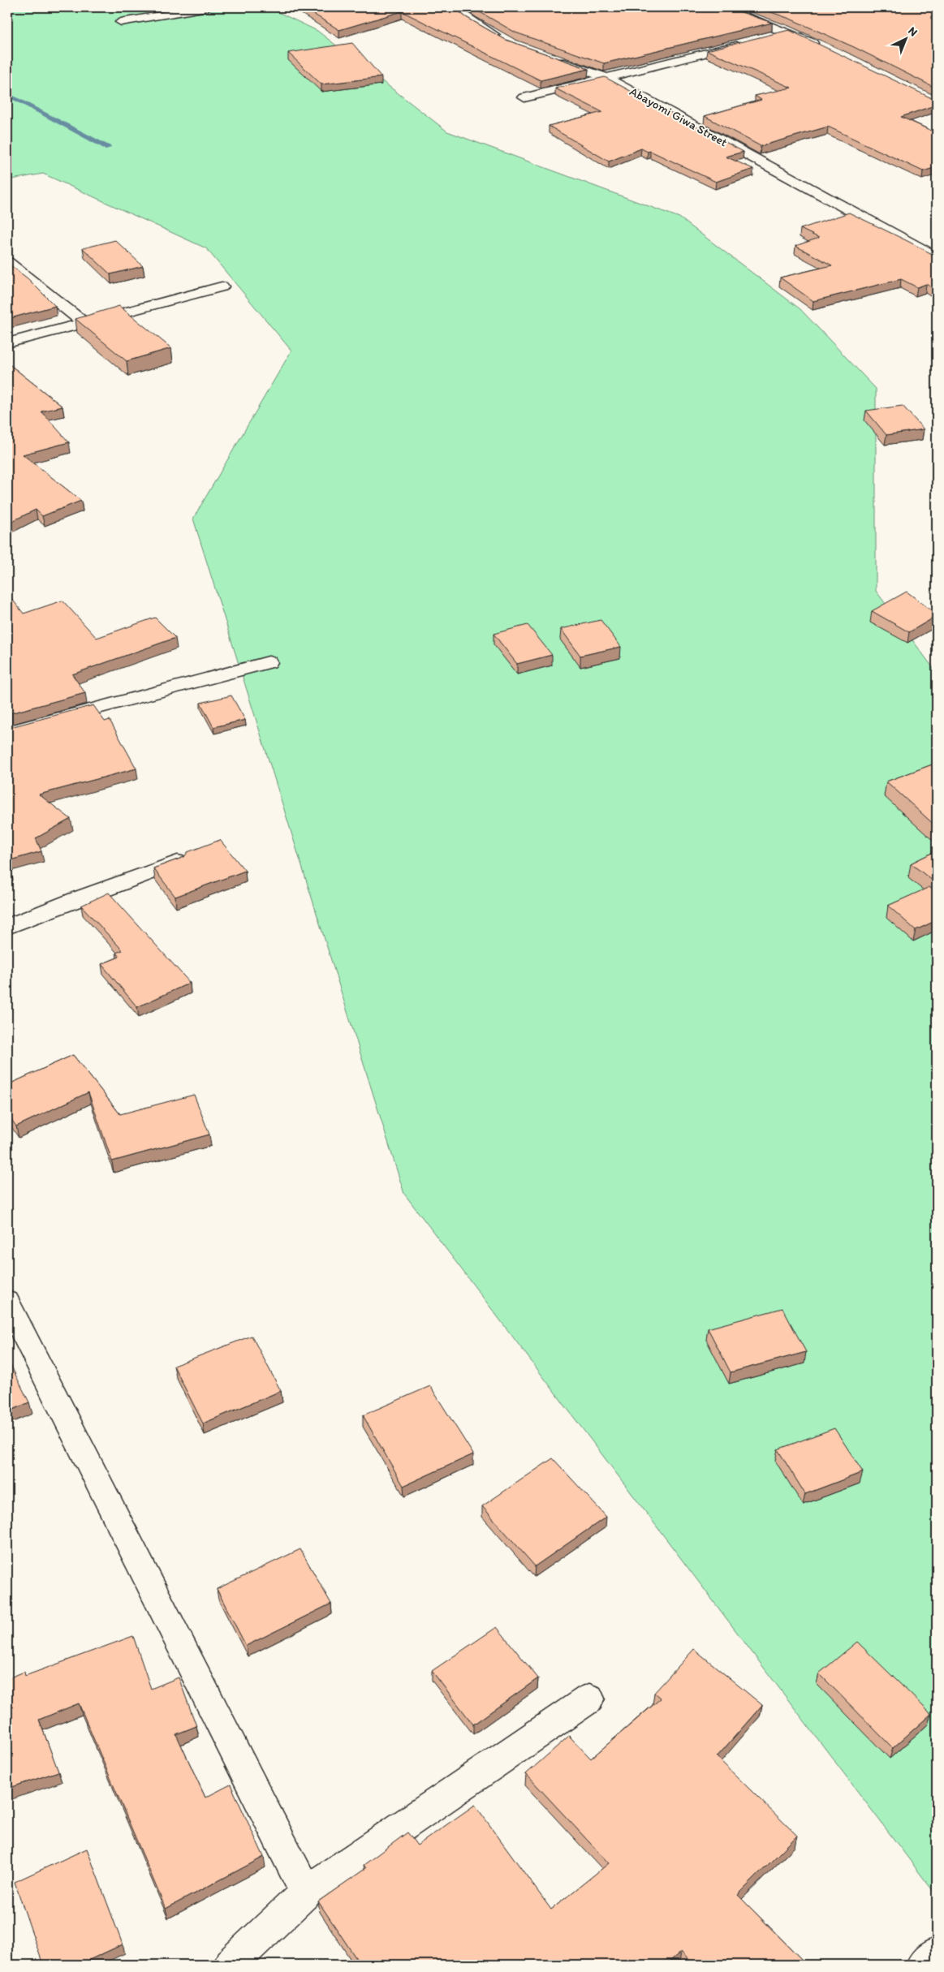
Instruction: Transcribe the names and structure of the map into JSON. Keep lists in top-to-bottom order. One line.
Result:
{"streets":{"street":["Abayomi Giwa Street"]},"north":"top right"}
